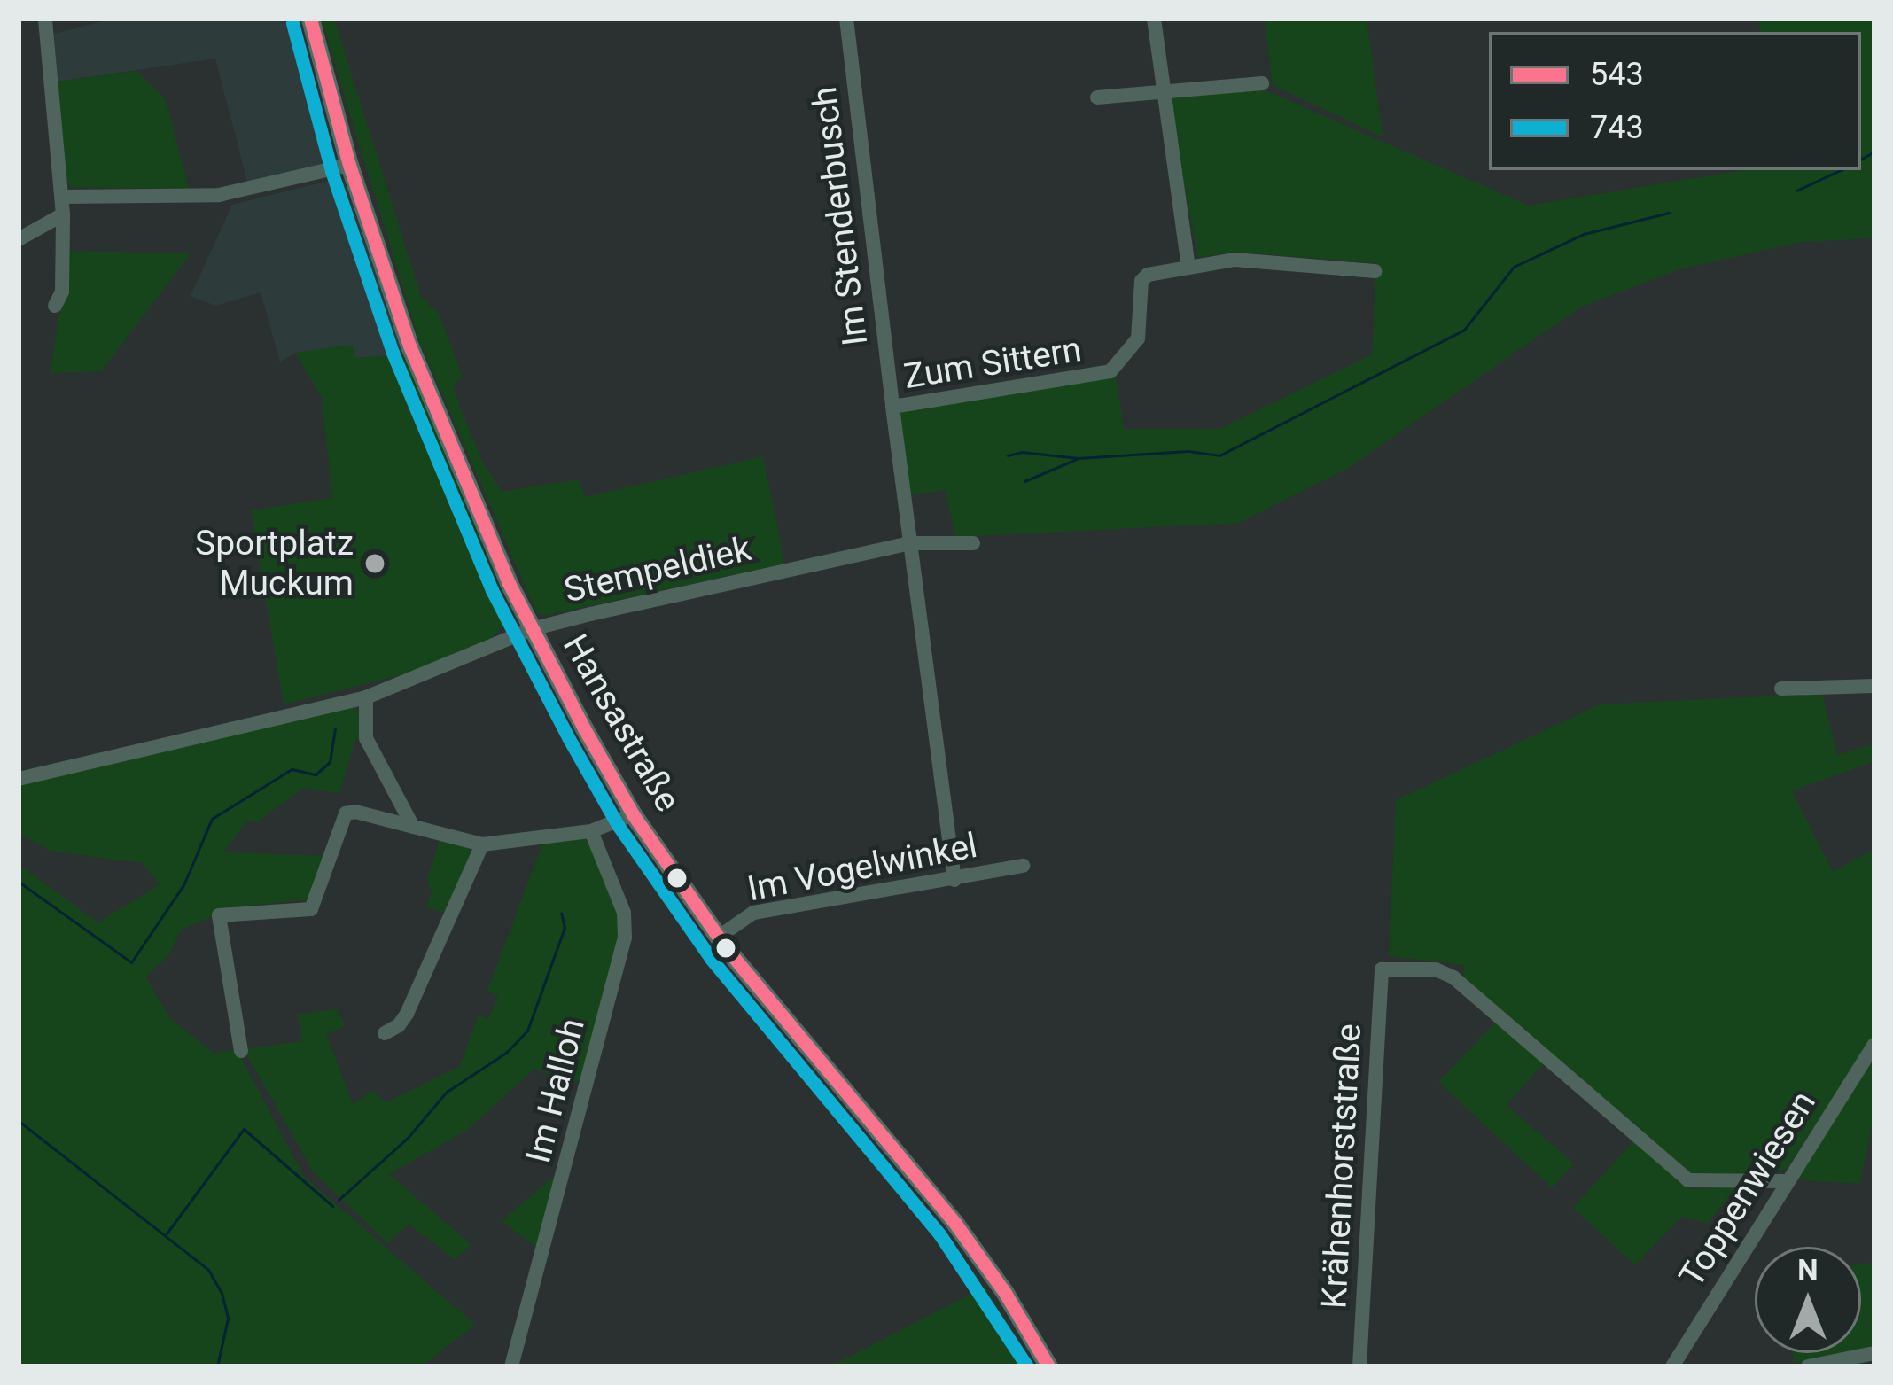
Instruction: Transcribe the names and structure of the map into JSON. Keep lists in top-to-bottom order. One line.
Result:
{"streets":{"main road":["Hansastraße"],"street":["Im Stenderbusch","Zum Sittern","Stempeldiek","Im Vogelwinkel","Im Halloh","Krähenhorststraße","Toppenwiesen"]},"crossings":[["Im Stenderbusch","Zum Sittern"],["Zum Sittern","Stempeldiek"],["Zum Sittern","Im Vogelwinkel"],["Stempeldiek","Hansastraße"],["Hansastraße","Im Vogelwinkel"],["Krähenhorststraße","Toppenwiesen"]],"places":["Sportplatz Muckum"],"lines":["transit line 543","transit line 743"],"legend":["543","743"],"north":"top"}
